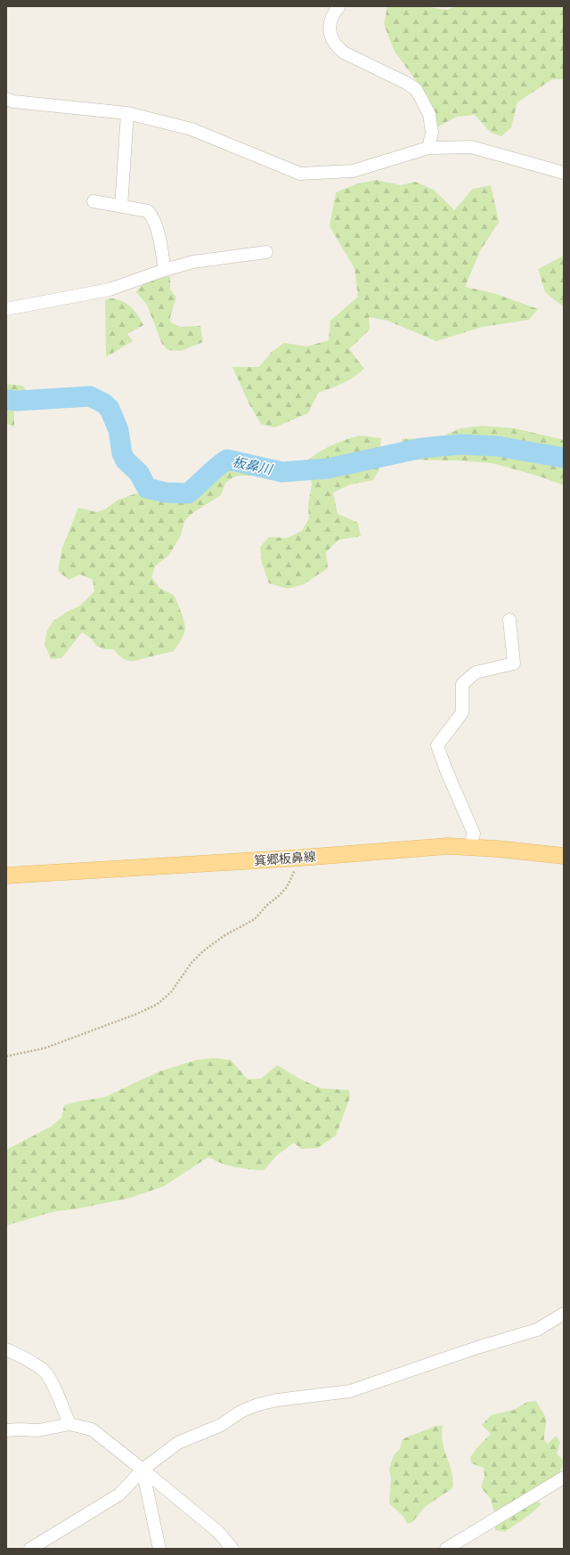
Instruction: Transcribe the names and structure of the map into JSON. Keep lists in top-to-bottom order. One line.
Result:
{"streets":{"main road":["箕郷板鼻線"]},"water":["板鼻川"]}
